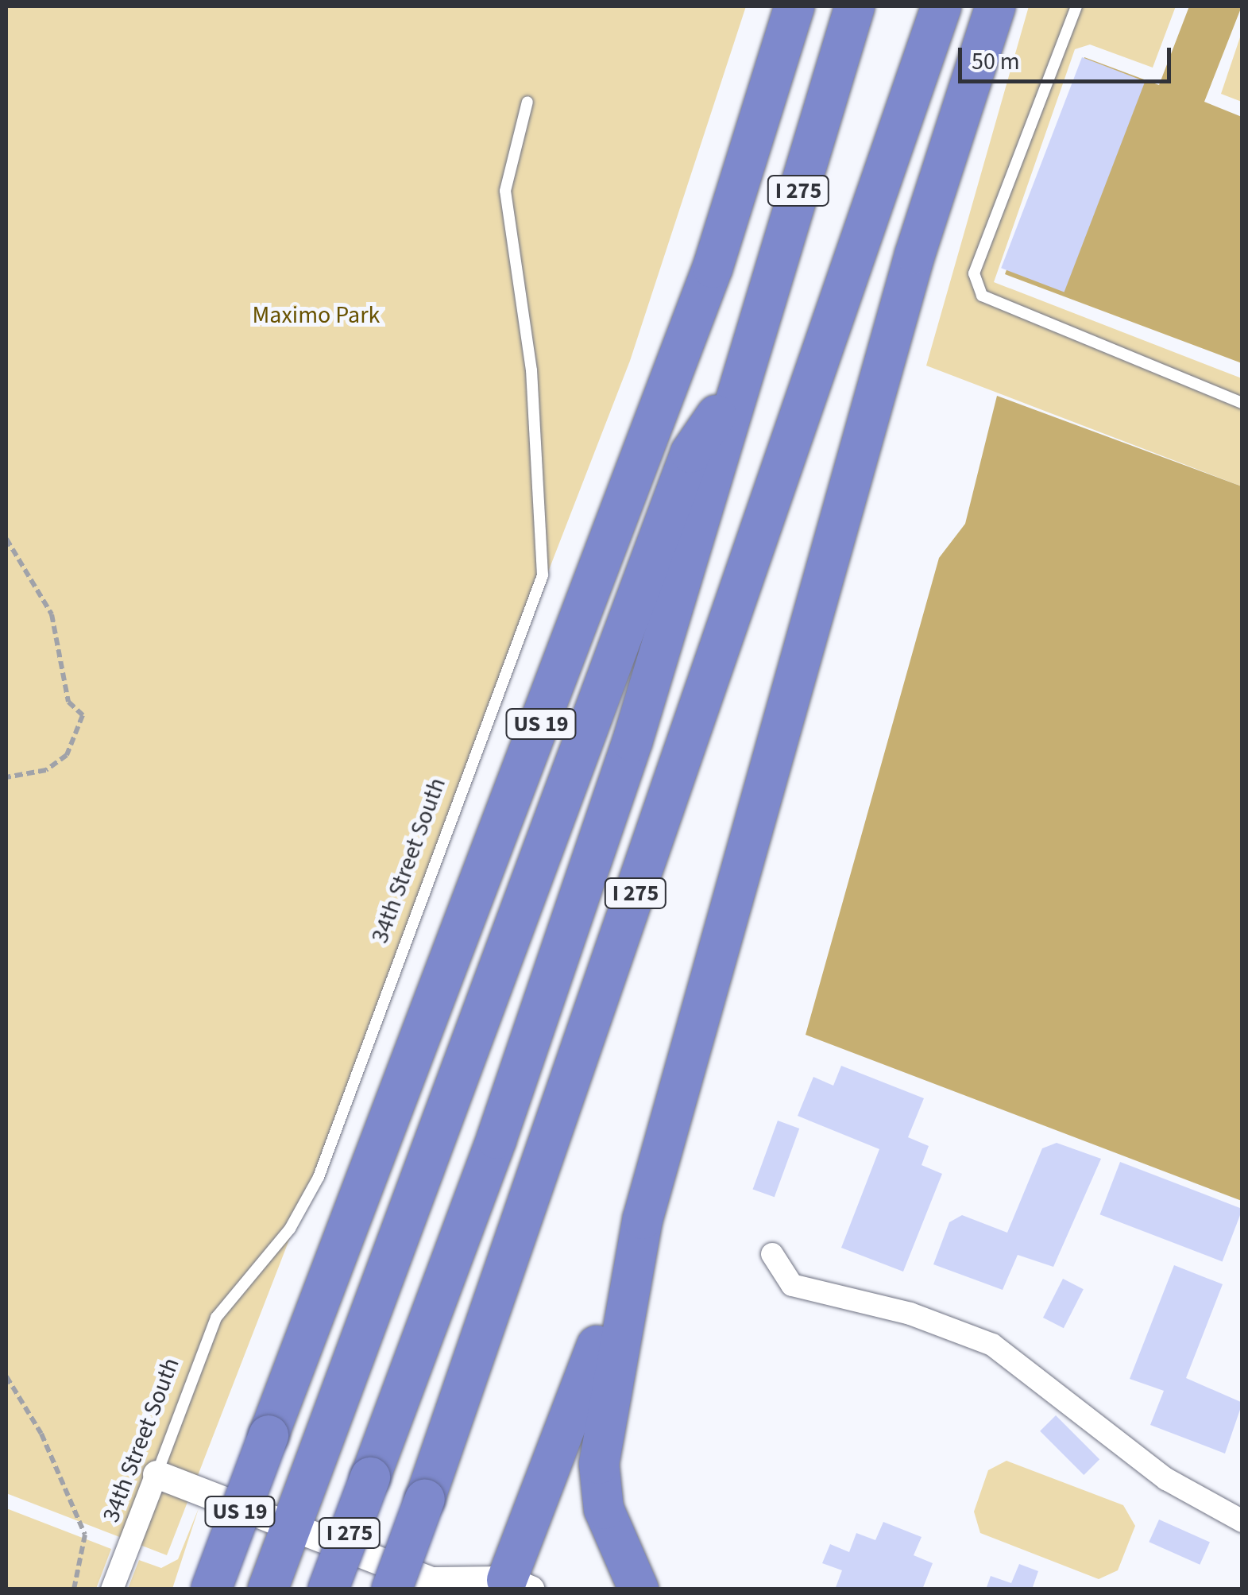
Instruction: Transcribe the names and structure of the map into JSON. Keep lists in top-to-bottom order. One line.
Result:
{"streets":{"highway":["I 275","US 19"],"street":["34th Street South"]},"parks":["Maximo Park"],"scale_bar":"50 m"}
